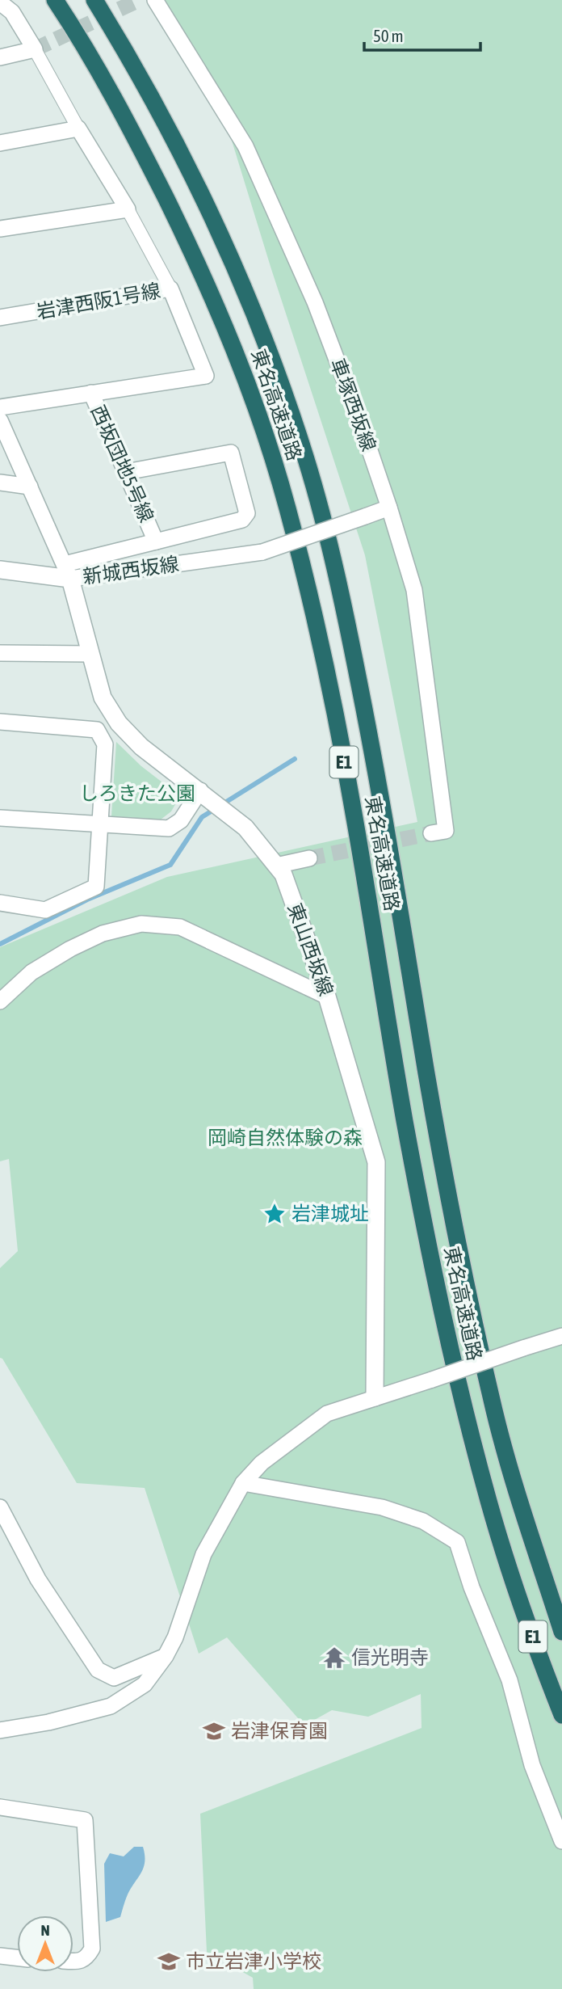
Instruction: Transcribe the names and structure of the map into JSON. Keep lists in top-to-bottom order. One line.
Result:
{"streets":{"highway":["東名高速道路","E1"],"street":["岩津西阪1号線","車塚西坂線","西坂団地5号線","新城西坂線","東山西坂線"]},"crossings":[["岩津西阪1号線","西坂団地5号線"],["車塚西坂線","新城西坂線"],["西坂団地5号線","新城西坂線"],["西坂団地5号線","東山西坂線"],["新城西坂線","東山西坂線"]],"parks":["しろきた公園","岡崎自然体験の森"],"places":{"place":["岩津城址"],"temple":["信光明寺"],"school or university":["岩津保育園","市立岩津小学校"]},"scale_bar":"50 m","north":"top"}
